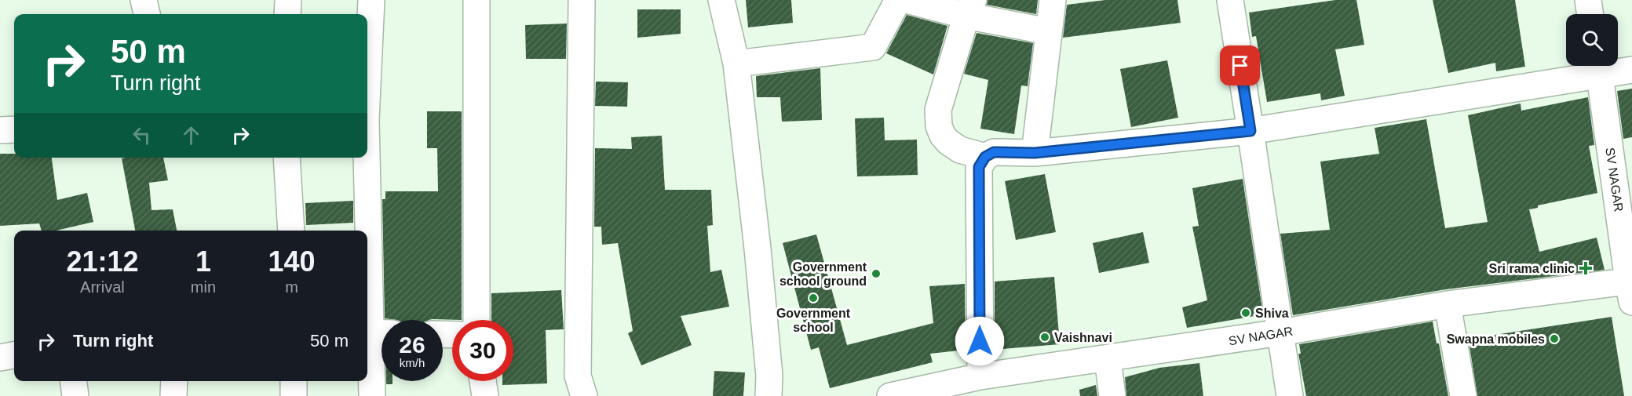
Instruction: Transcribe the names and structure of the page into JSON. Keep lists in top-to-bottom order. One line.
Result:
{"streets":{"street":["SV NAGAR"]},"places":{"health":["Sri rama clinic"],"other":["Government school ground","Government school","Shiva","Vaishnavi","Swapna mobiles"]},"page":{"turn":["50 m","Turn right"],"eta":["21:12","Arrival","1","min","140","m"],"list":[{"name":"Turn right","value":"50 m"}],"speed":"26 km/h","limit":"30"}}
